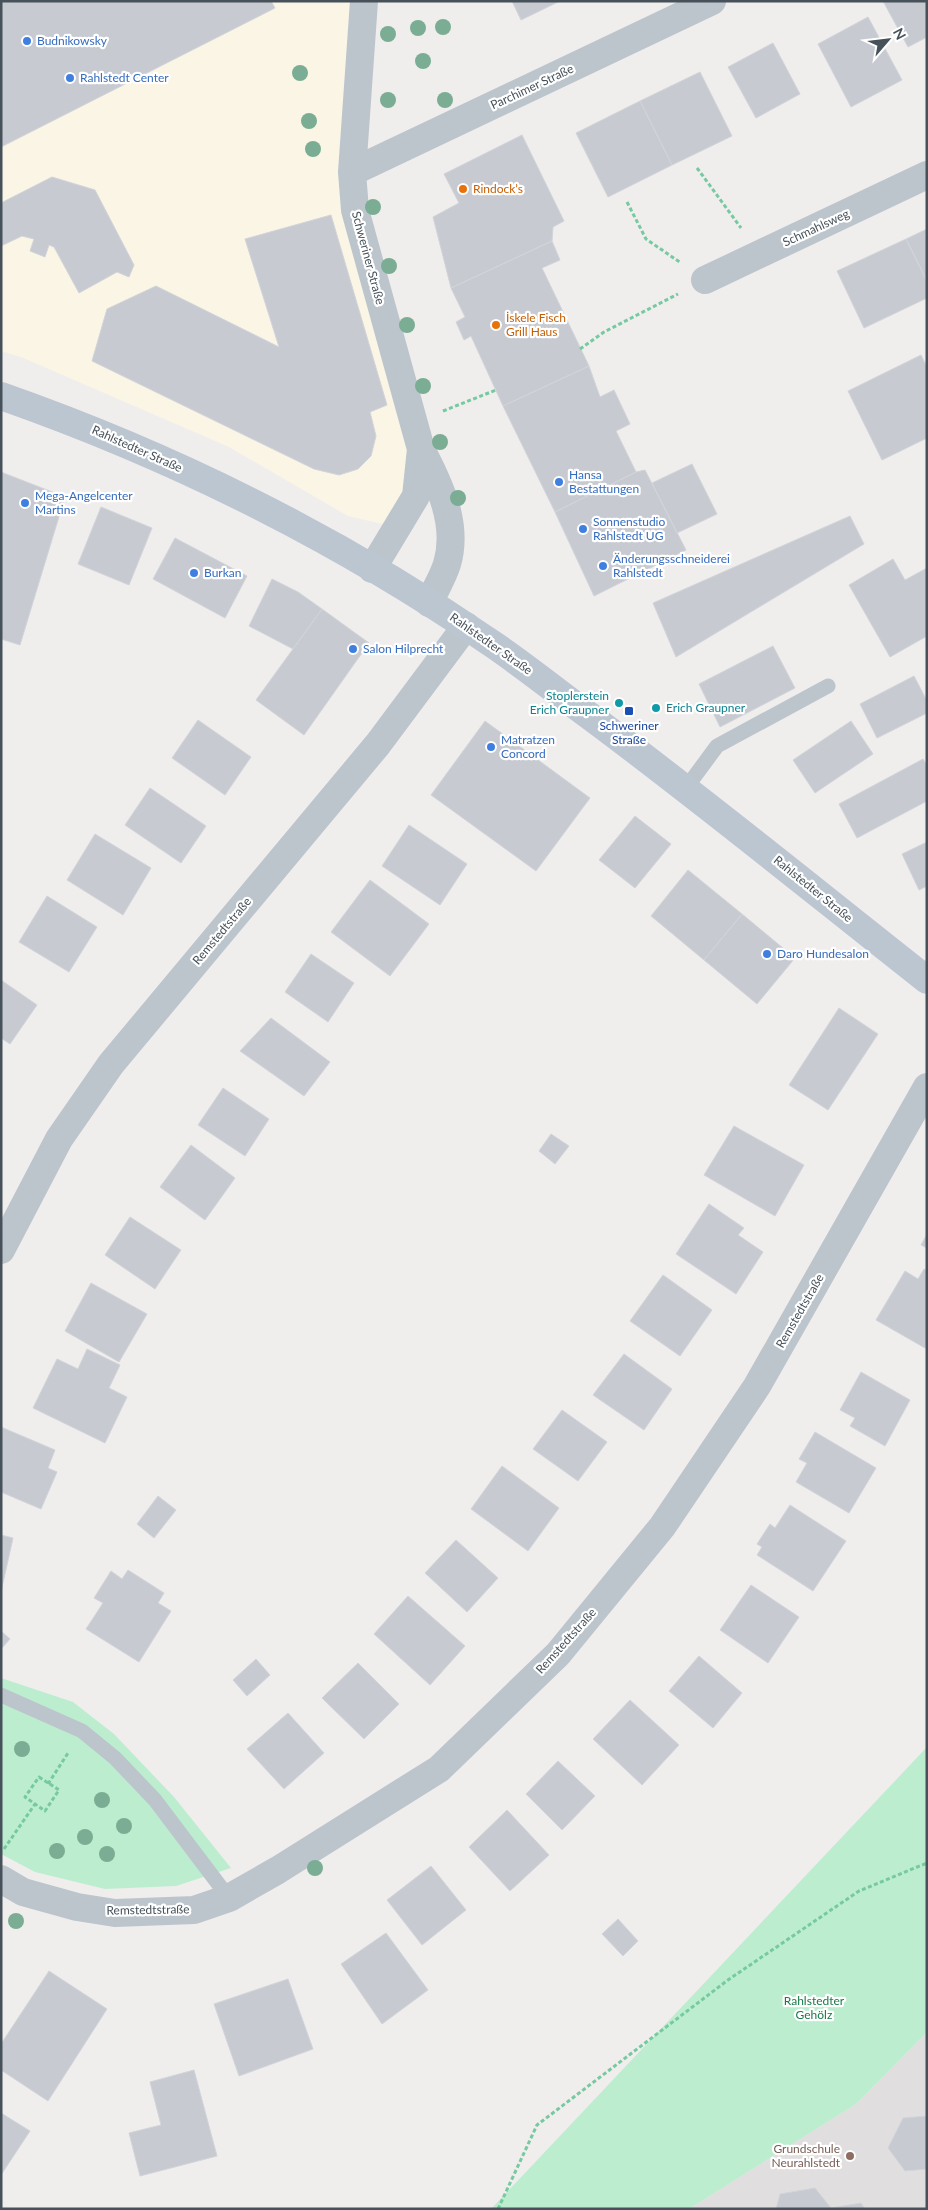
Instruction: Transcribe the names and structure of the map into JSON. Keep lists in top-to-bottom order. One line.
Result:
{"streets":{"main road":["Rahlstedter Straße"],"street":["Parchimer Straße","Schmahlsweg","Schweriner Straße","Remstedtstraße"]},"crossings":[["Parchimer Straße","Schweriner Straße"],["Schweriner Straße","Rahlstedter Straße"],["Rahlstedter Straße","Remstedtstraße"]],"parks":["Rahlstedter Gehölz"],"places":{"other":["Budnikowsky","Rahlstedt Center","Rindock’s","İskele Fisch Grill Haus","Hansa Bestattungen","Mega-Angelcenter Martins","Sonnenstudio Rahlstedt UG","Änderungsschneiderei Rahlstedt","Burkan","Salon Hilprecht","Stoplerstein Erich Graupner","Erich Graupner","Matratzen Concord","Daro Hundesalon","Grundschule Neurahlstedt"],"transit":["Schweriner Straße"]},"north":"top right"}
